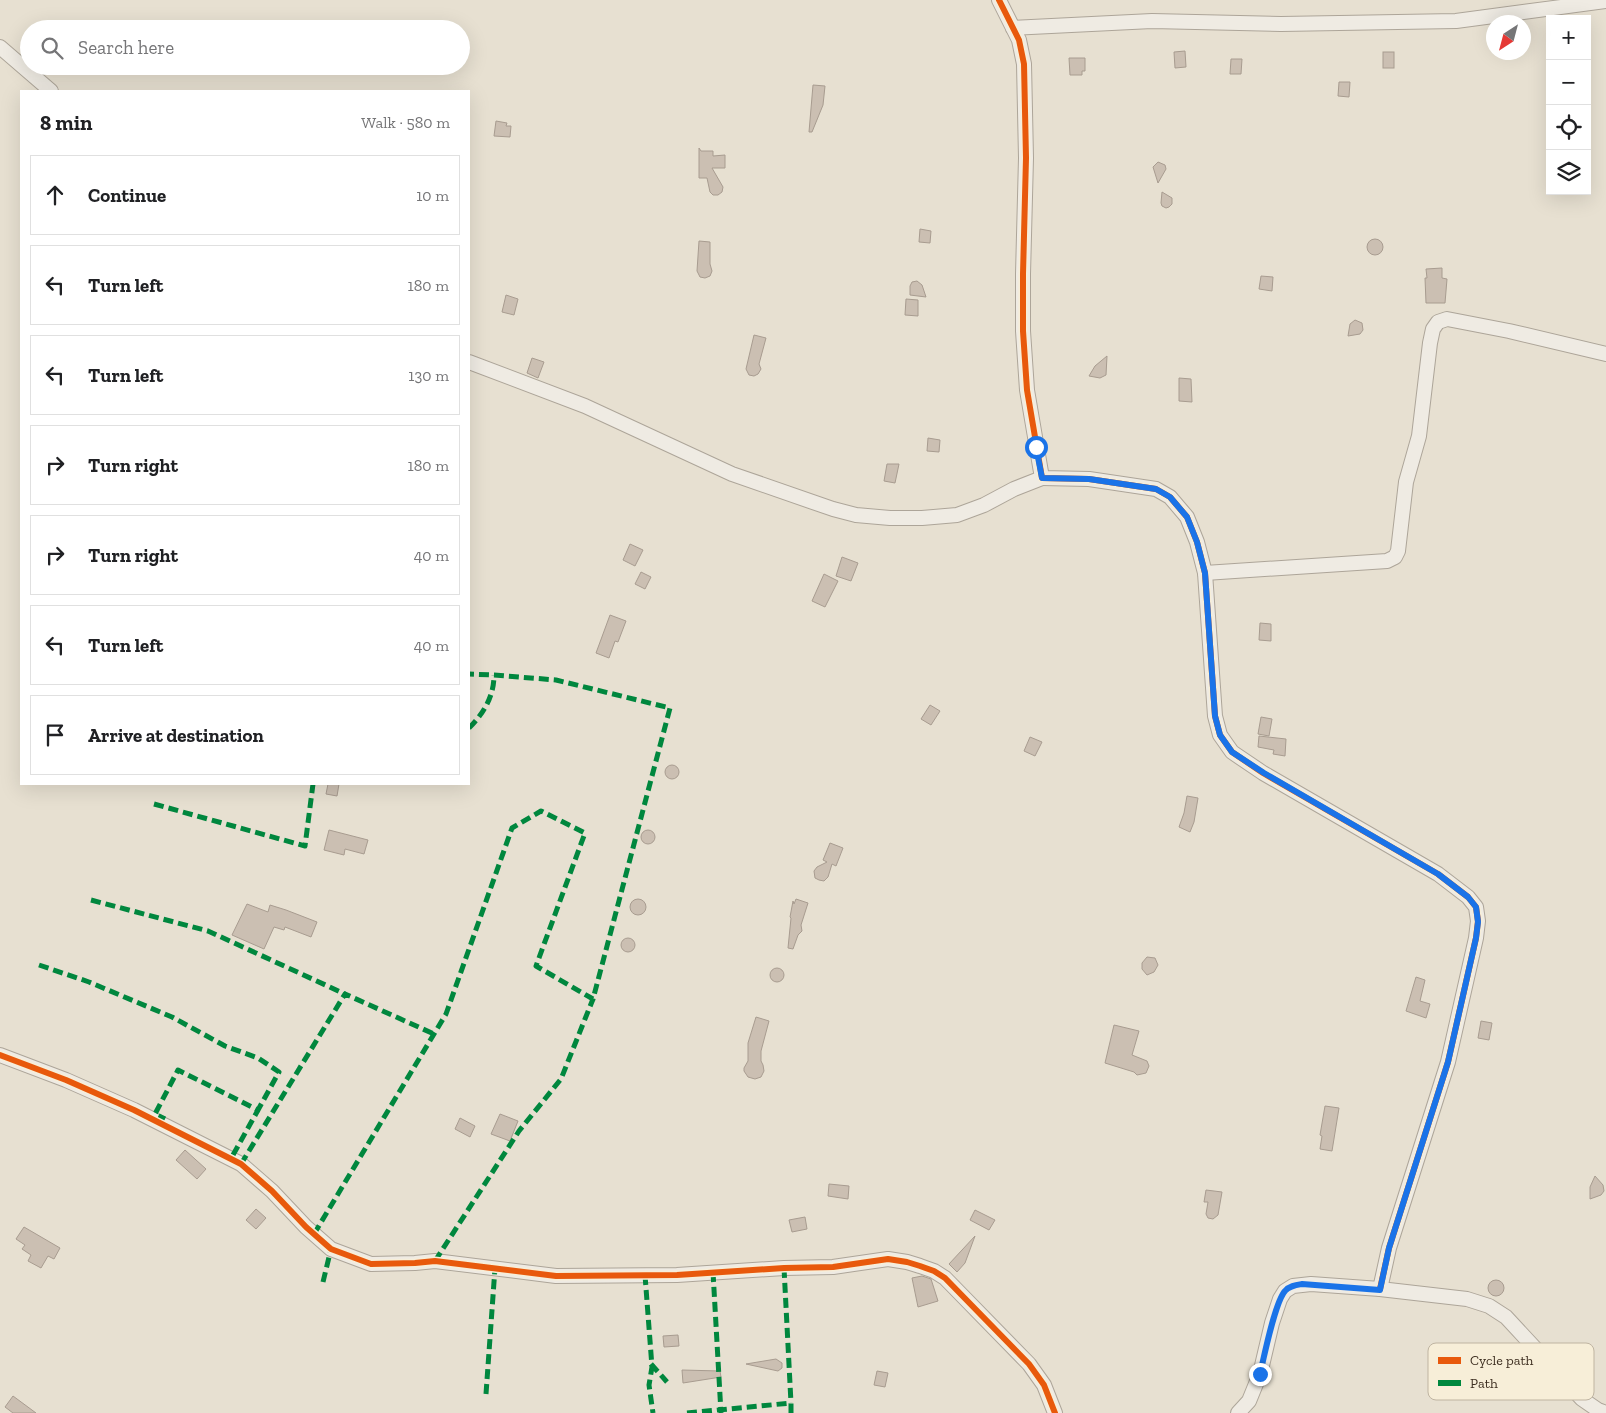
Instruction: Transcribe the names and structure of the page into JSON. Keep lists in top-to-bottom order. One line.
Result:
{"legend":["Cycle path","Path"],"north":"bottom left","page":{"map_buttons":["+","−"],"search":"Search here","heading":["8 min","Walk · 580 m"],"list":[["Continue","10 m"],["Turn left","180 m"],["Turn left","130 m"],["Turn right","180 m"],["Turn right","40 m"],["Turn left","40 m"],"Arrive at destination"]}}
